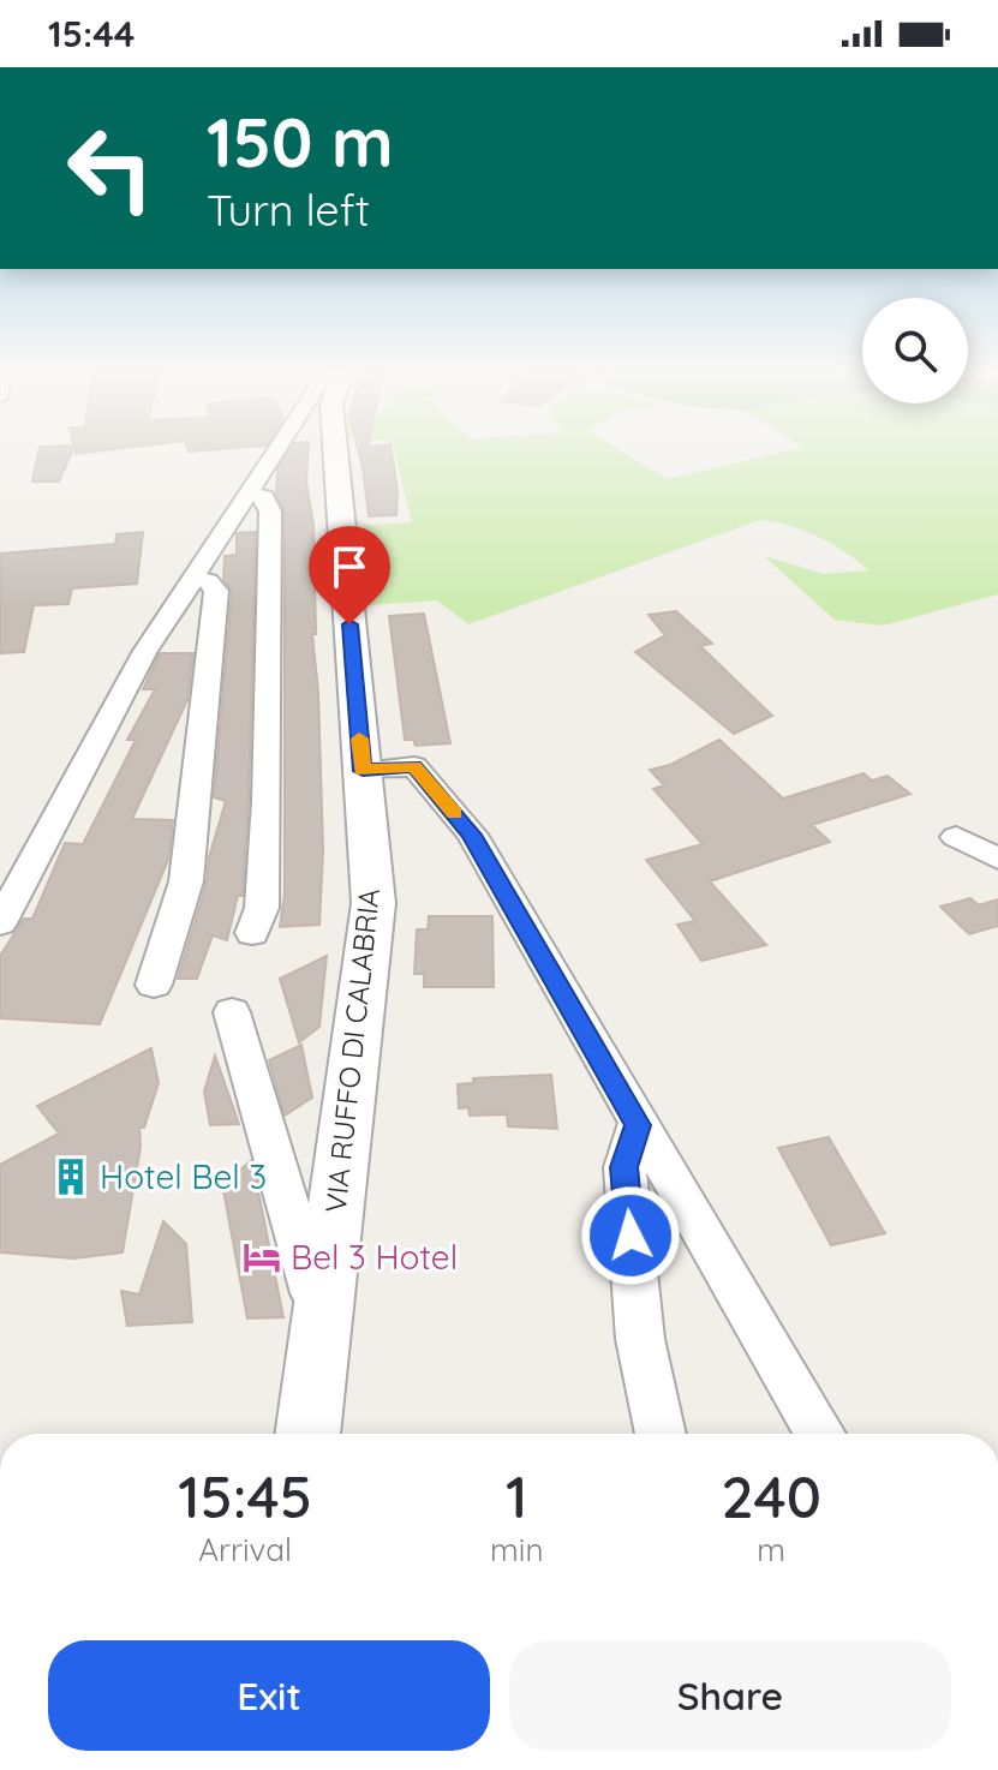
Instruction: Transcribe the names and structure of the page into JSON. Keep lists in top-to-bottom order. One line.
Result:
{"streets":{"street":["VIA RUFFO DI CALABRIA"]},"places":{"building":["Hotel Bel 3"],"hotel":["Bel 3 Hotel"]},"page":{"status":"15:44","turn":["150 m","Turn left"],"eta":["15:45","Arrival","1","min","240","m"],"buttons":["Exit","Share"]}}
